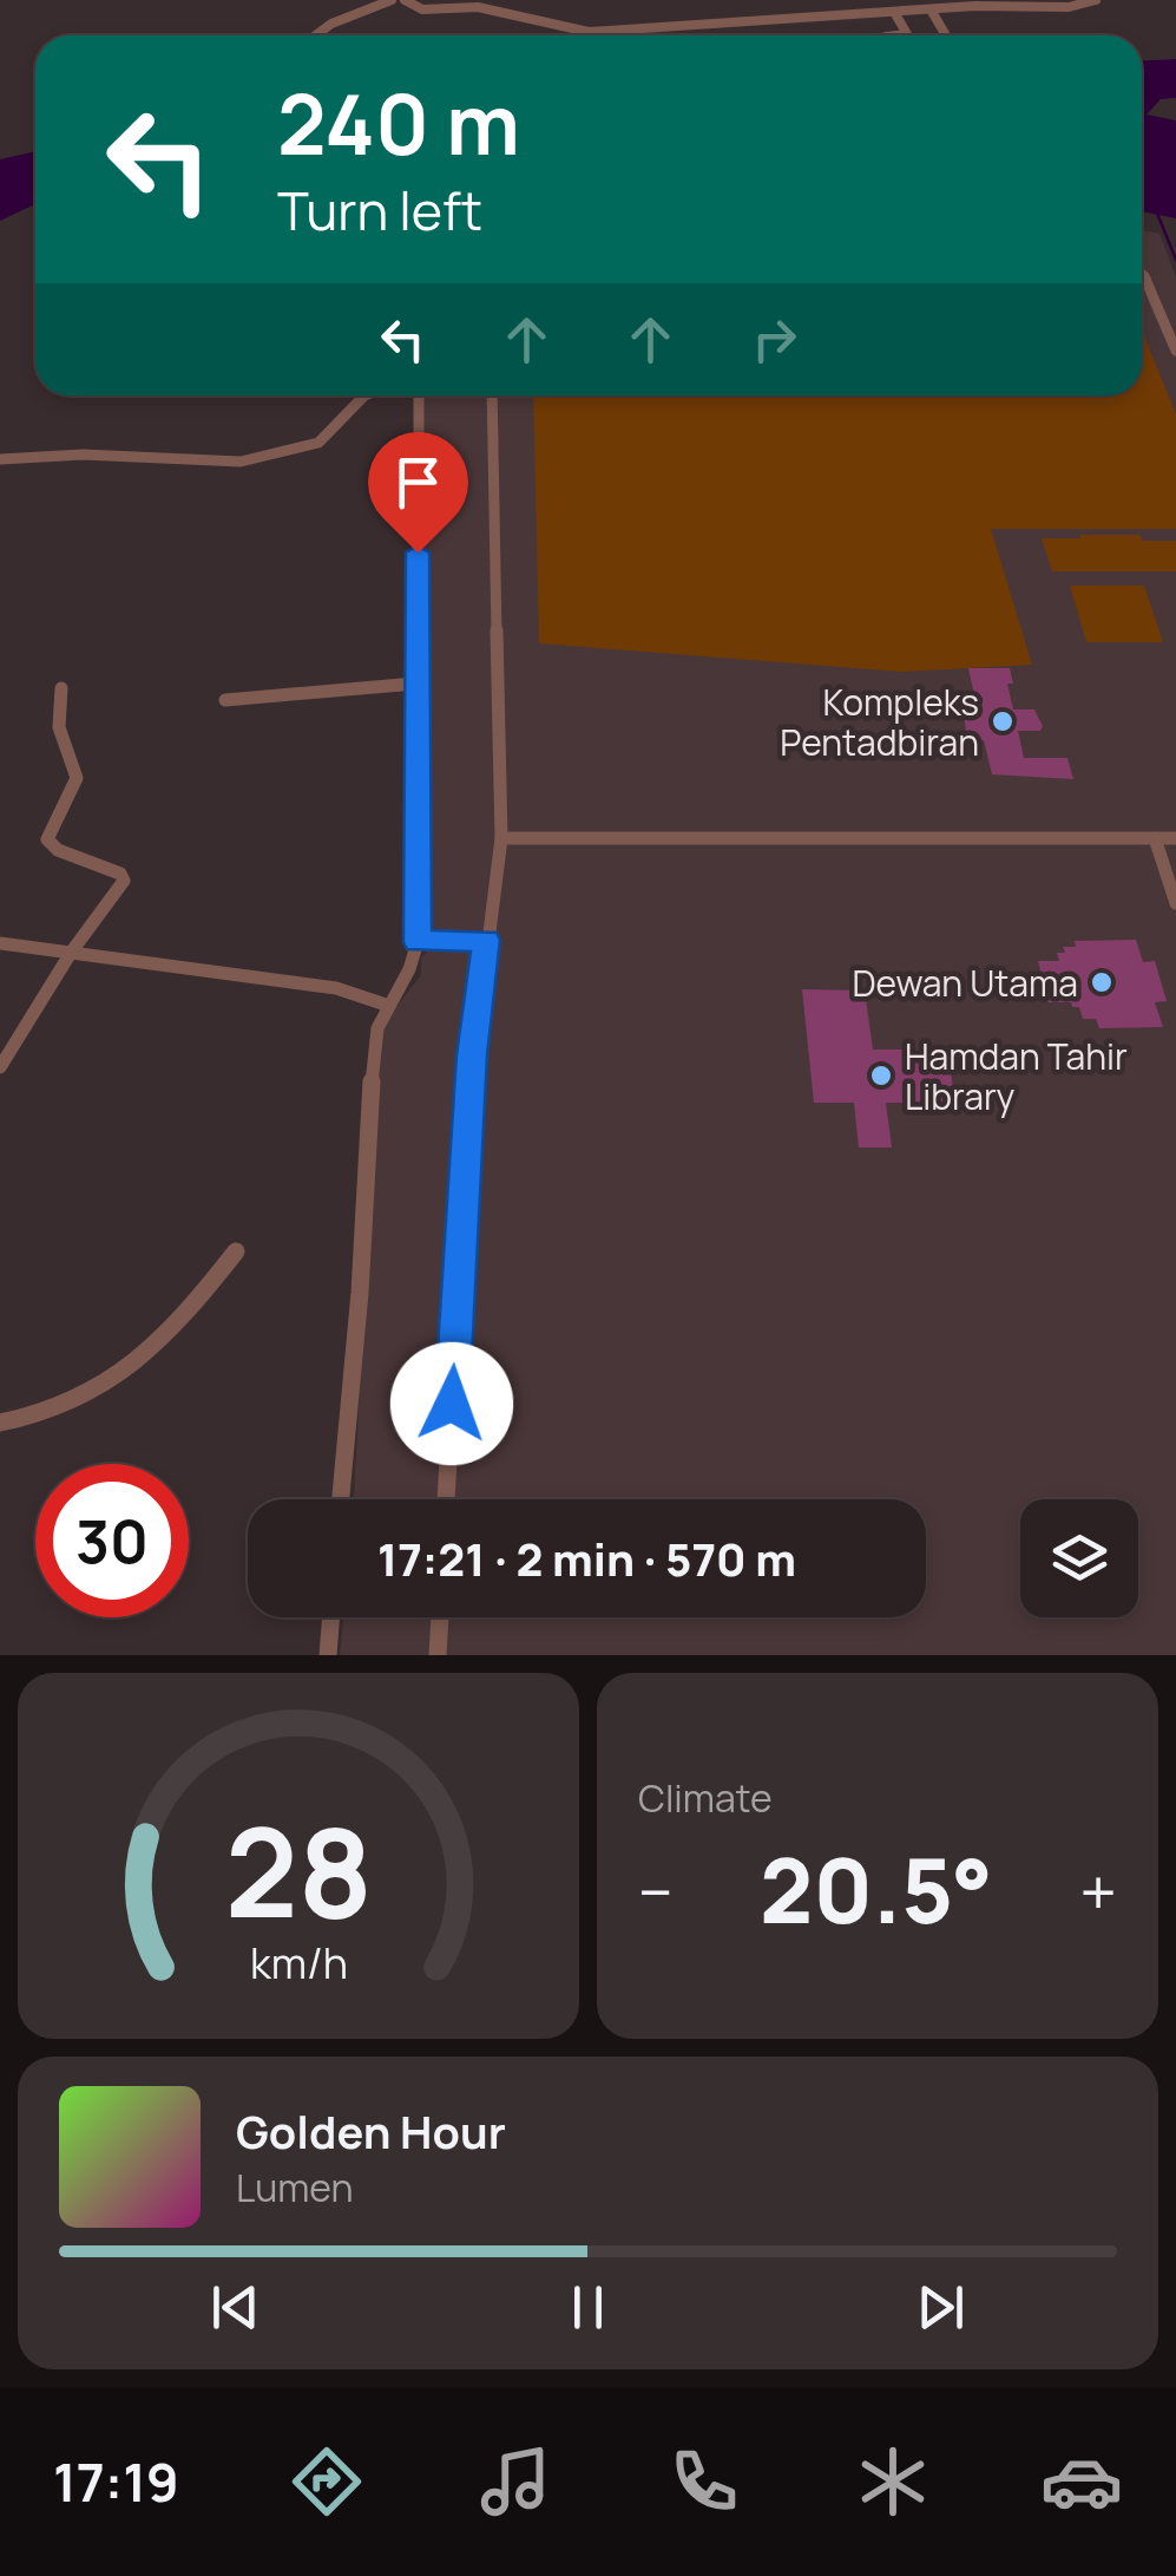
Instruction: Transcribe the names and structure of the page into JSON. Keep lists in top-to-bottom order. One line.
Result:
{"places":["Kompleks Pentadbiran","Dewan Utama","Hamdan Tahir Library"],"page":{"turn":["240 m","Turn left"],"limit":"30","trip":"17:21 · 2 min · 570 m","tile":"Climate","heat":["−","20.5°","+"],"song":["Golden Hour","Lumen"],"tabs":"17:19","gauge":["28","km/h"]}}
